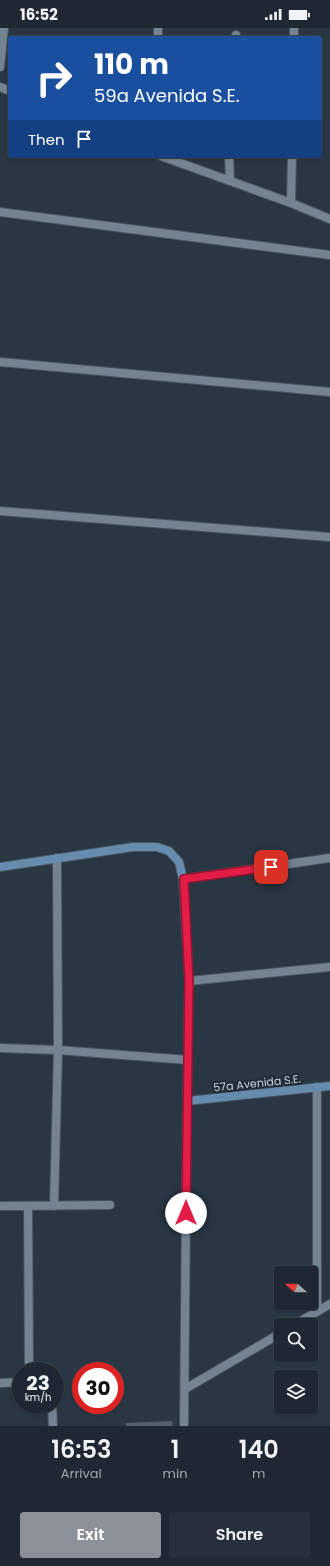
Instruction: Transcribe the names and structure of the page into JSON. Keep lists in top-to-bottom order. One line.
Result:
{"streets":{"street":["57a Avenida S.E."]},"north":"left","page":{"status":"16:52","turn":["110 m","59a Avenida S.E."],"then":"Then","speed":"23 km/h","limit":"30","eta":["16:53","Arrival","1","min","140","m"],"buttons":["Exit","Share"]}}
